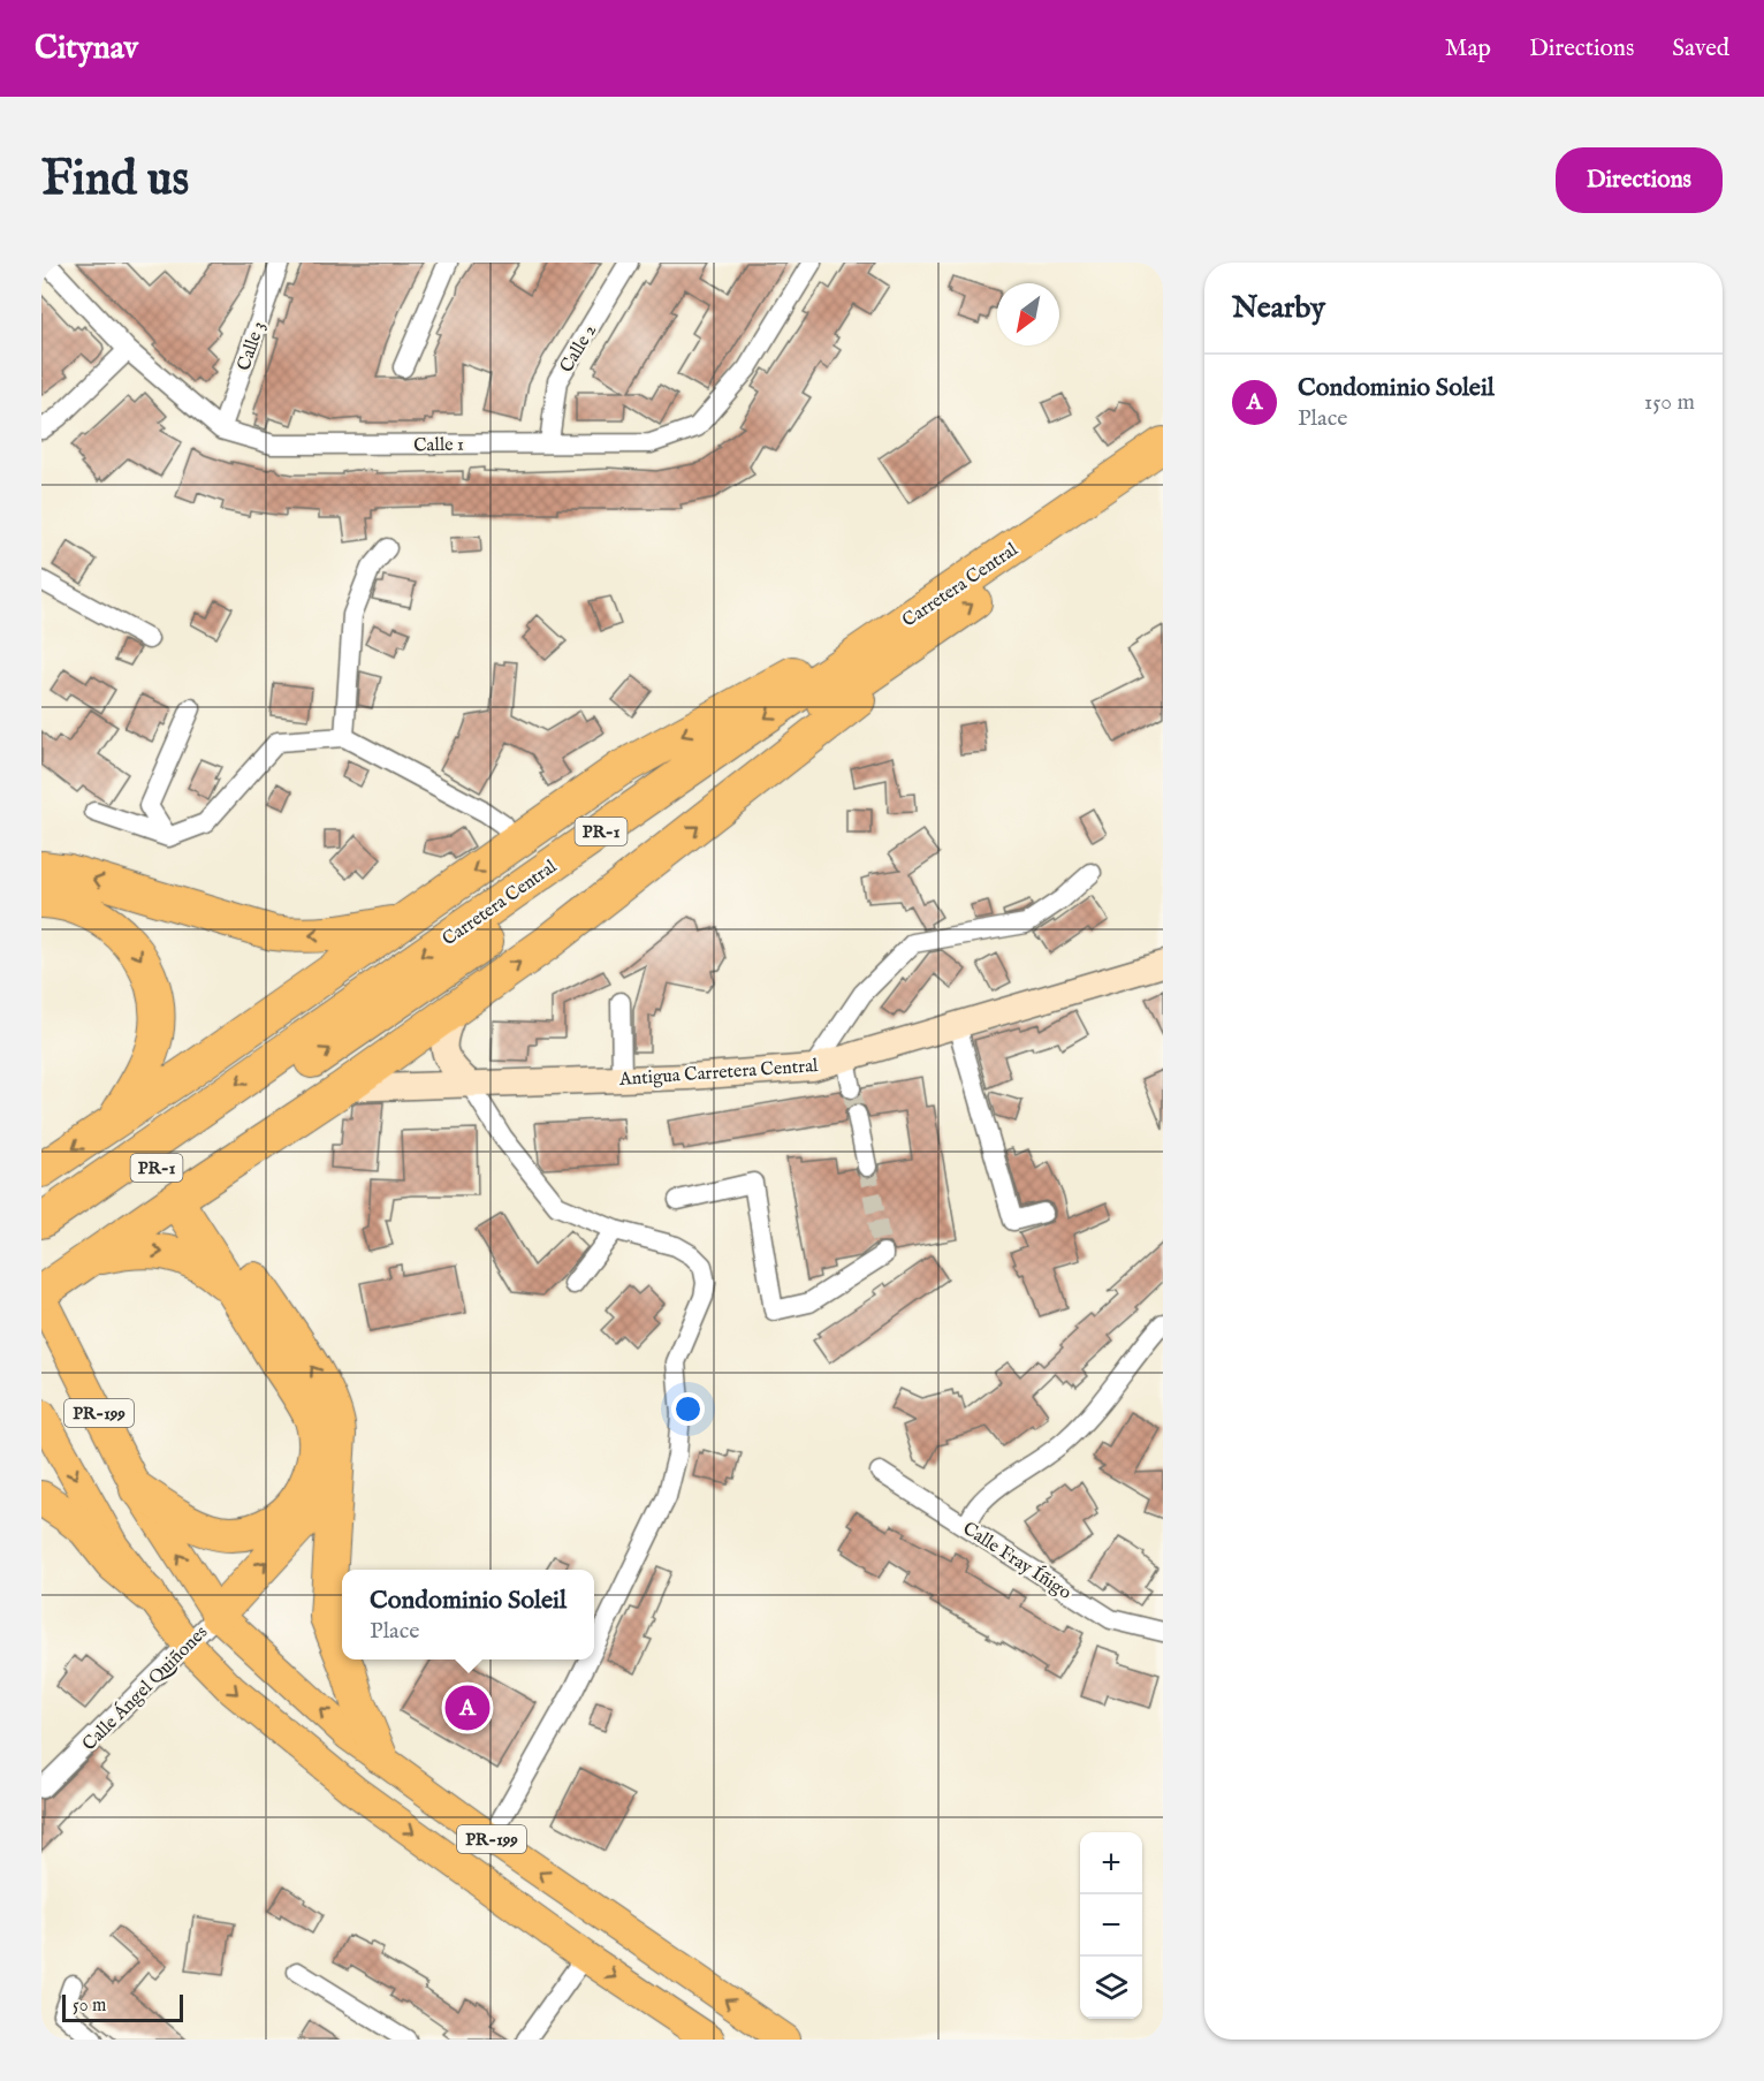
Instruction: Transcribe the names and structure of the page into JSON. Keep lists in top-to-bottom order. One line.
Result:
{"streets":{"highway":["Carretera Central","PR-1"],"main road":["PR-199"],"street":["Calle 3","Calle 2","Calle 1","Antigua Carretera Central","Calle Fray Íñigo","Calle Ángel Quiñones"]},"crossings":[["Calle 3","Calle 1"],["Calle 2","Calle 1"],["PR-199","Calle Ángel Quiñones"]],"scale_bar":"50 m","north":"bottom left","page":{"header":"Citynav","nav":["Map","Directions","Saved"],"buttons":"Directions","title":"Find us","heading":"Nearby","list":[{"mark":"A","name":"Condominio Soleil","note":"Place","value":"150 m"}],"popup":["Condominio Soleil","Place"],"pins":"A","map_buttons":["+","−"],"scale":"50 m"}}
